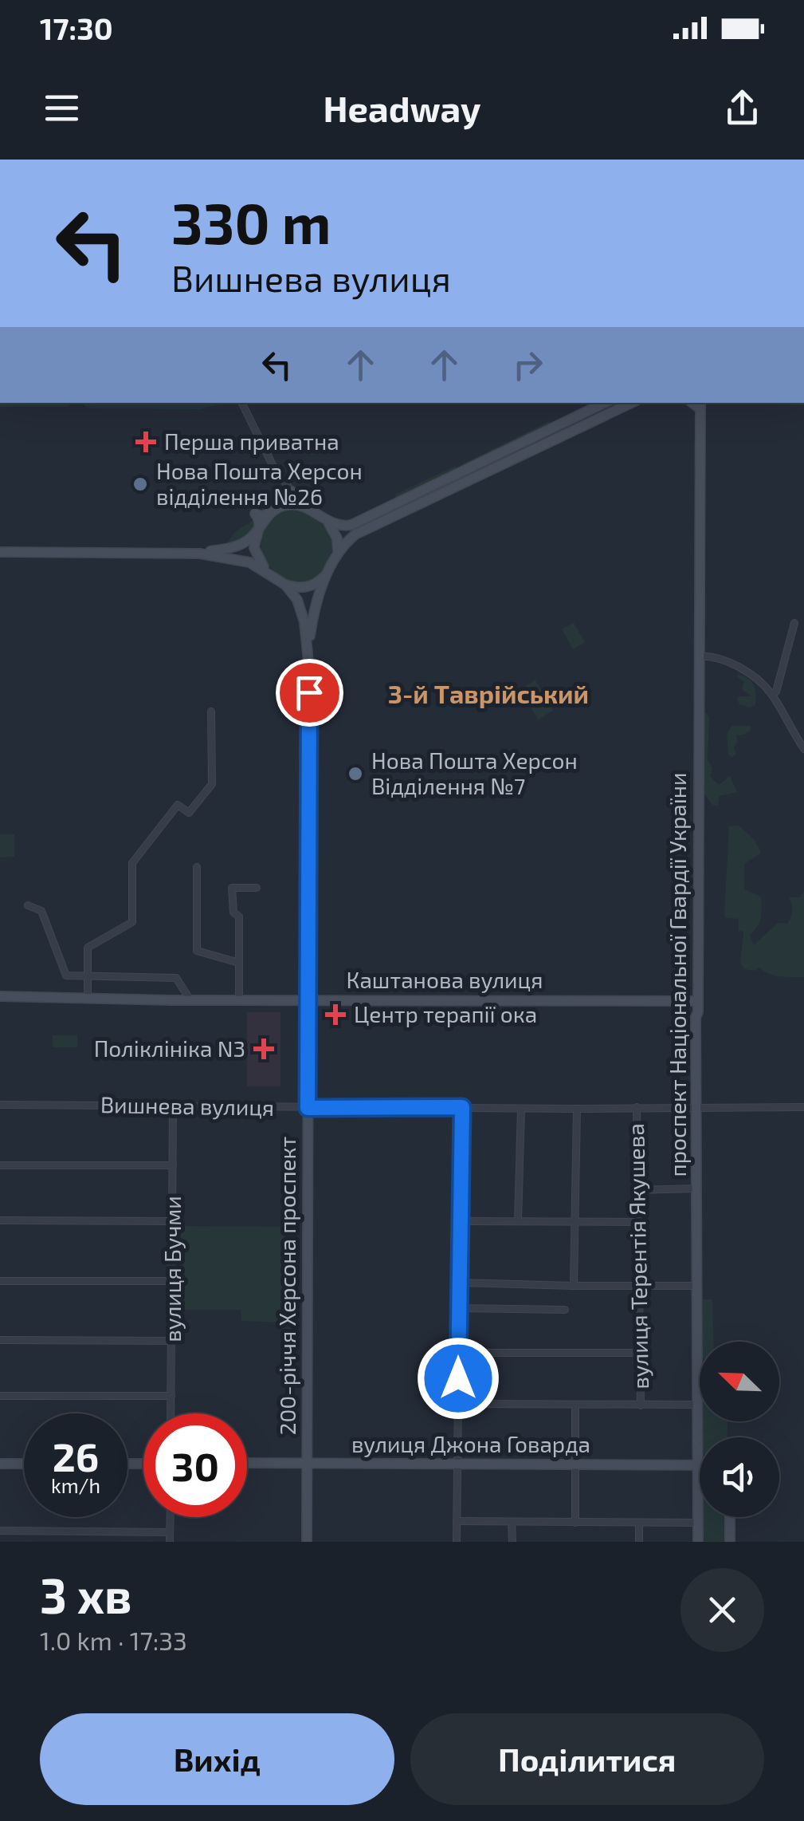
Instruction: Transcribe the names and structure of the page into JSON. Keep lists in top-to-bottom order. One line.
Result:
{"streets":{"street":["проспект Національної Гвардії України","Каштанова вулиця","Вишнева вулиця","вулиця Терентія Якушева","вулиця Бучми","200-річчя Херсона проспект","вулиця Джона Говарда"]},"crossings":[["проспект Національної Гвардії України","Каштанова вулиця"],["проспект Національної Гвардії України","Вишнева вулиця"],["проспект Національної Гвардії України","вулиця Джона Говарда"],["Каштанова вулиця","200-річчя Херсона проспект"],["Вишнева вулиця","вулиця Терентія Якушева"],["Вишнева вулиця","вулиця Бучми"],["Вишнева вулиця","200-річчя Херсона проспект"],["200-річчя Херсона проспект","вулиця Джона Говарда"]],"districts":["3-й Таврійський"],"places":{"health":["Перша приватна","Центр терапії ока","Поліклініка N3"],"other":["Нова Пошта Херсон відділення №26","Нова Пошта Херсон Відділення №7"]},"north":"top left","page":{"status":"17:30","header":"Headway","turn":["330 m","Вишнева вулиця"],"speed":"26 km/h","limit":"30","heading":["3 хв","1.0 km · 17:33"],"buttons":["Вихід","Поділитися"]}}
